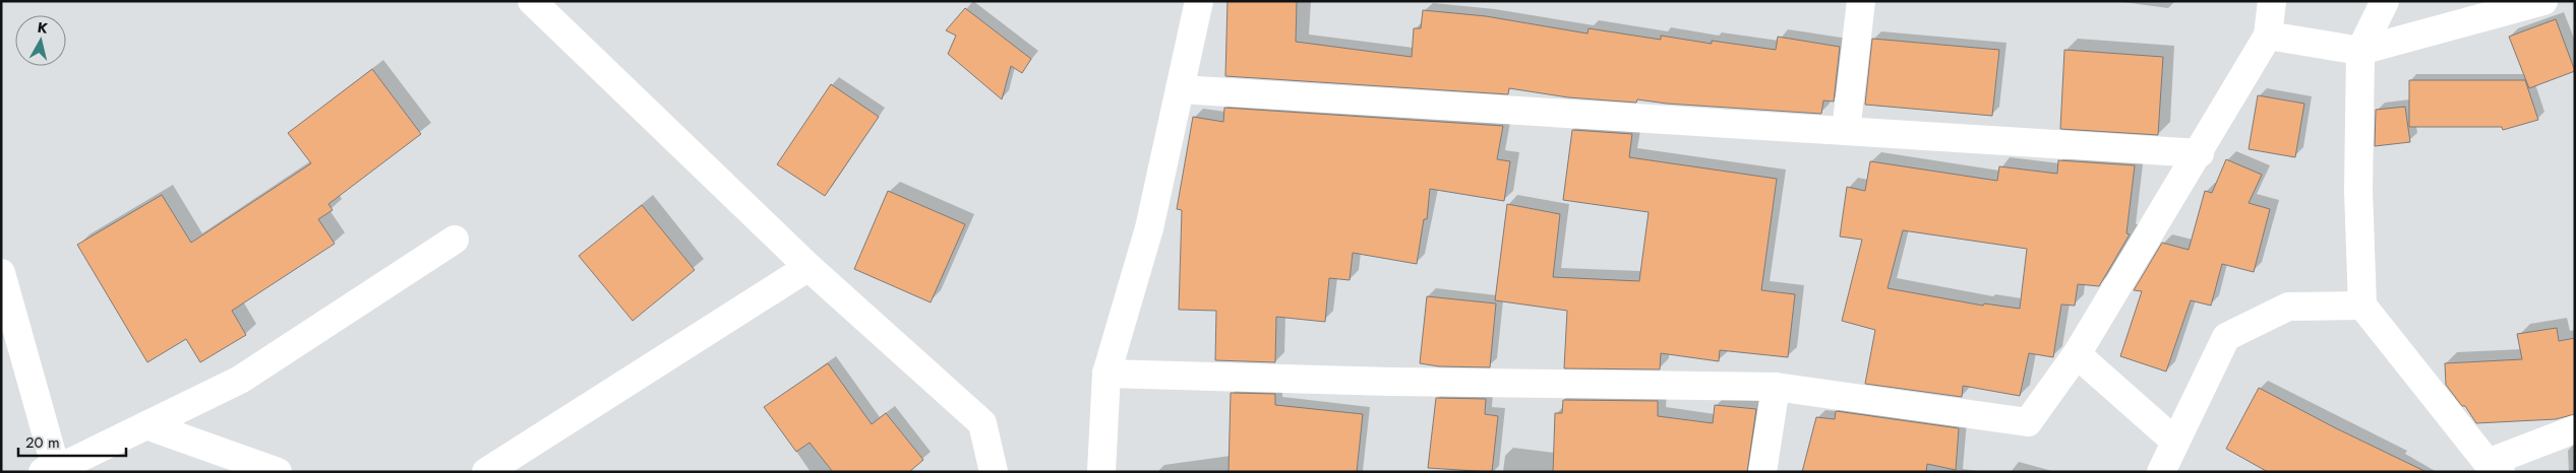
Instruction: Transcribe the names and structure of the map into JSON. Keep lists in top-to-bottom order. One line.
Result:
{"scale_bar":"20 m","north":"top"}
